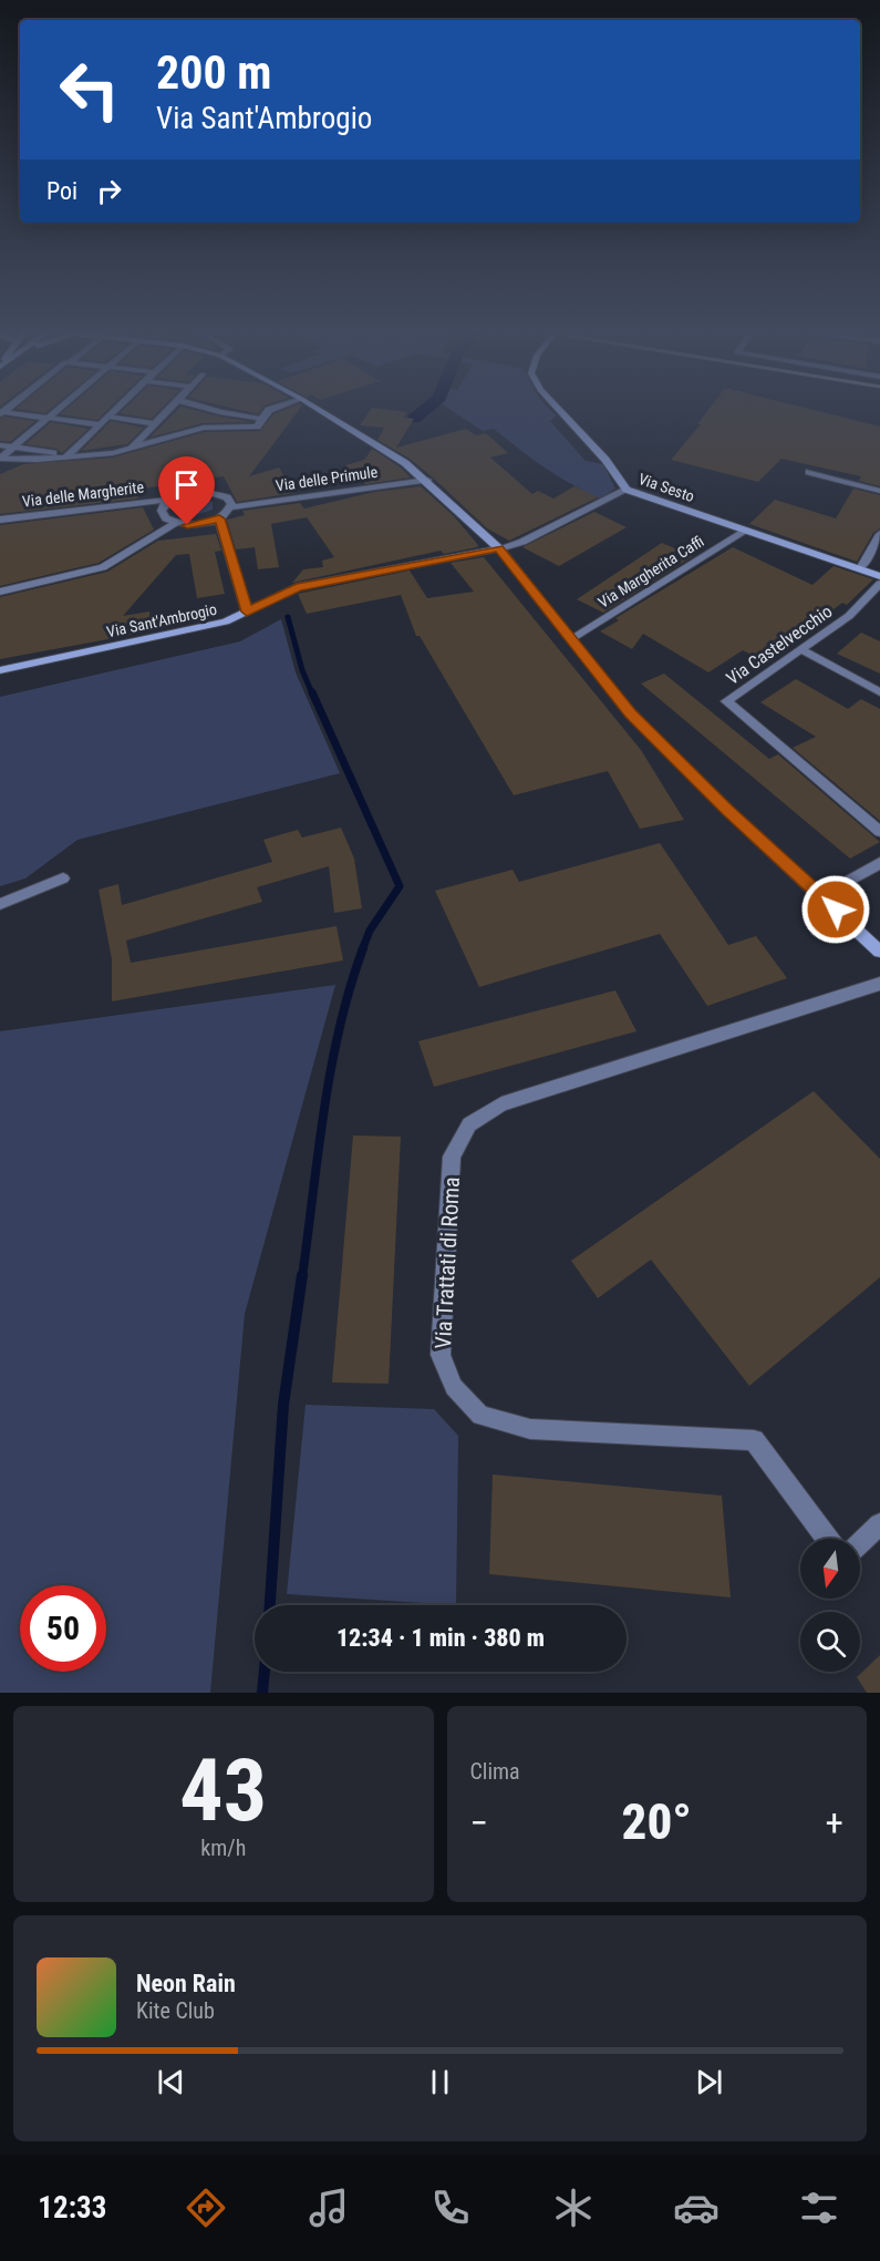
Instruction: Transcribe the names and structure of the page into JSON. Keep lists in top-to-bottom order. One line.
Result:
{"streets":{"main road":["Via Sesto","Via Sant'Ambrogio"],"street":["Via delle Primule","Via delle Margherite","Via Margherita Caffi","Via Castelvecchio","Via Trattati di Roma"]},"crossings":[["Via delle Primule","Via delle Margherite"],["Via Sesto","Via Margherita Caffi"],["Via Sesto","Via Sant'Ambrogio"]],"north":"bottom","page":{"turn":["200 m","Via Sant'Ambrogio"],"then":"Poi","limit":"50","trip":"12:34 · 1 min · 380 m","tile":[["43","km/h"],"Clima"],"heat":["−","20°","+"],"song":["Neon Rain","Kite Club"],"tabs":"12:33"}}
